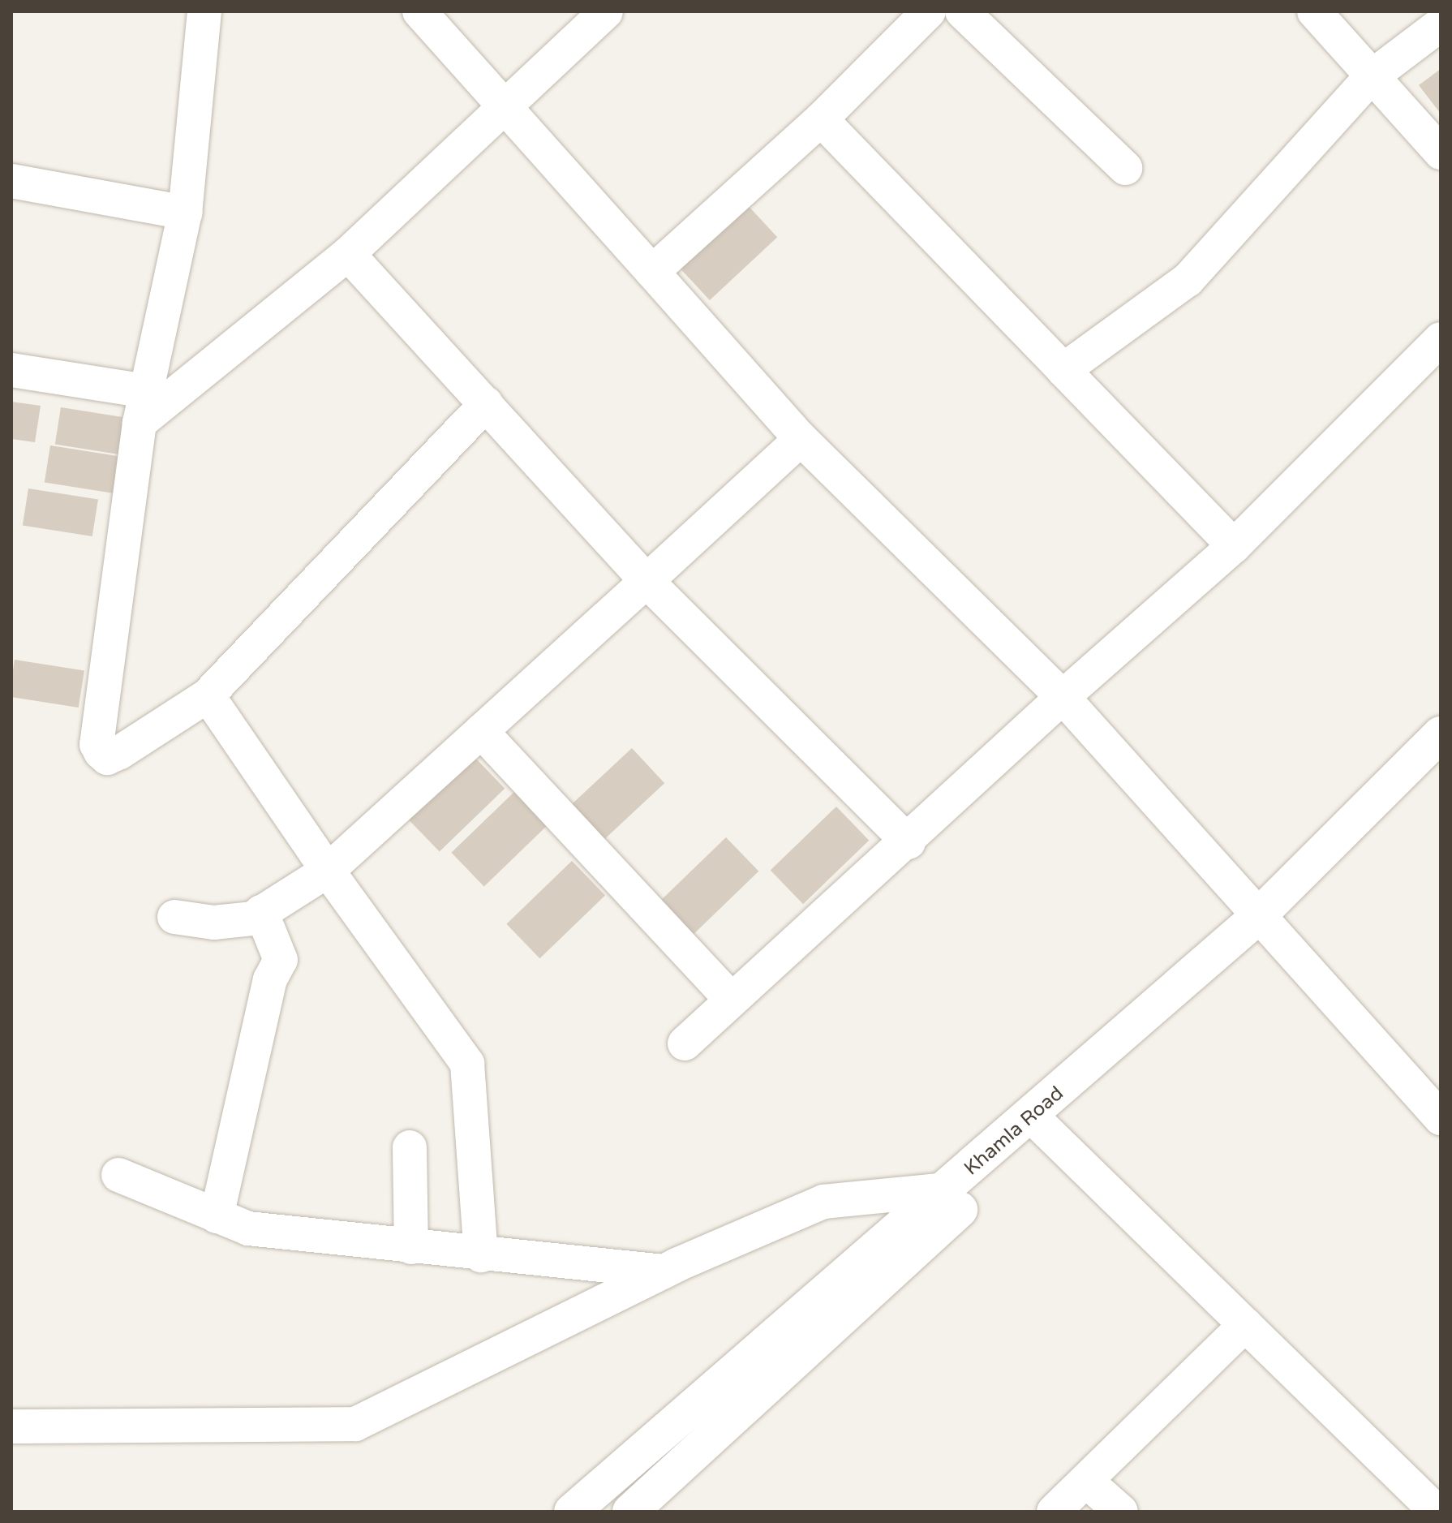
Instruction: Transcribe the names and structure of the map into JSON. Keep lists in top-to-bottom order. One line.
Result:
{"streets":{"street":["Khamla Road"]}}
